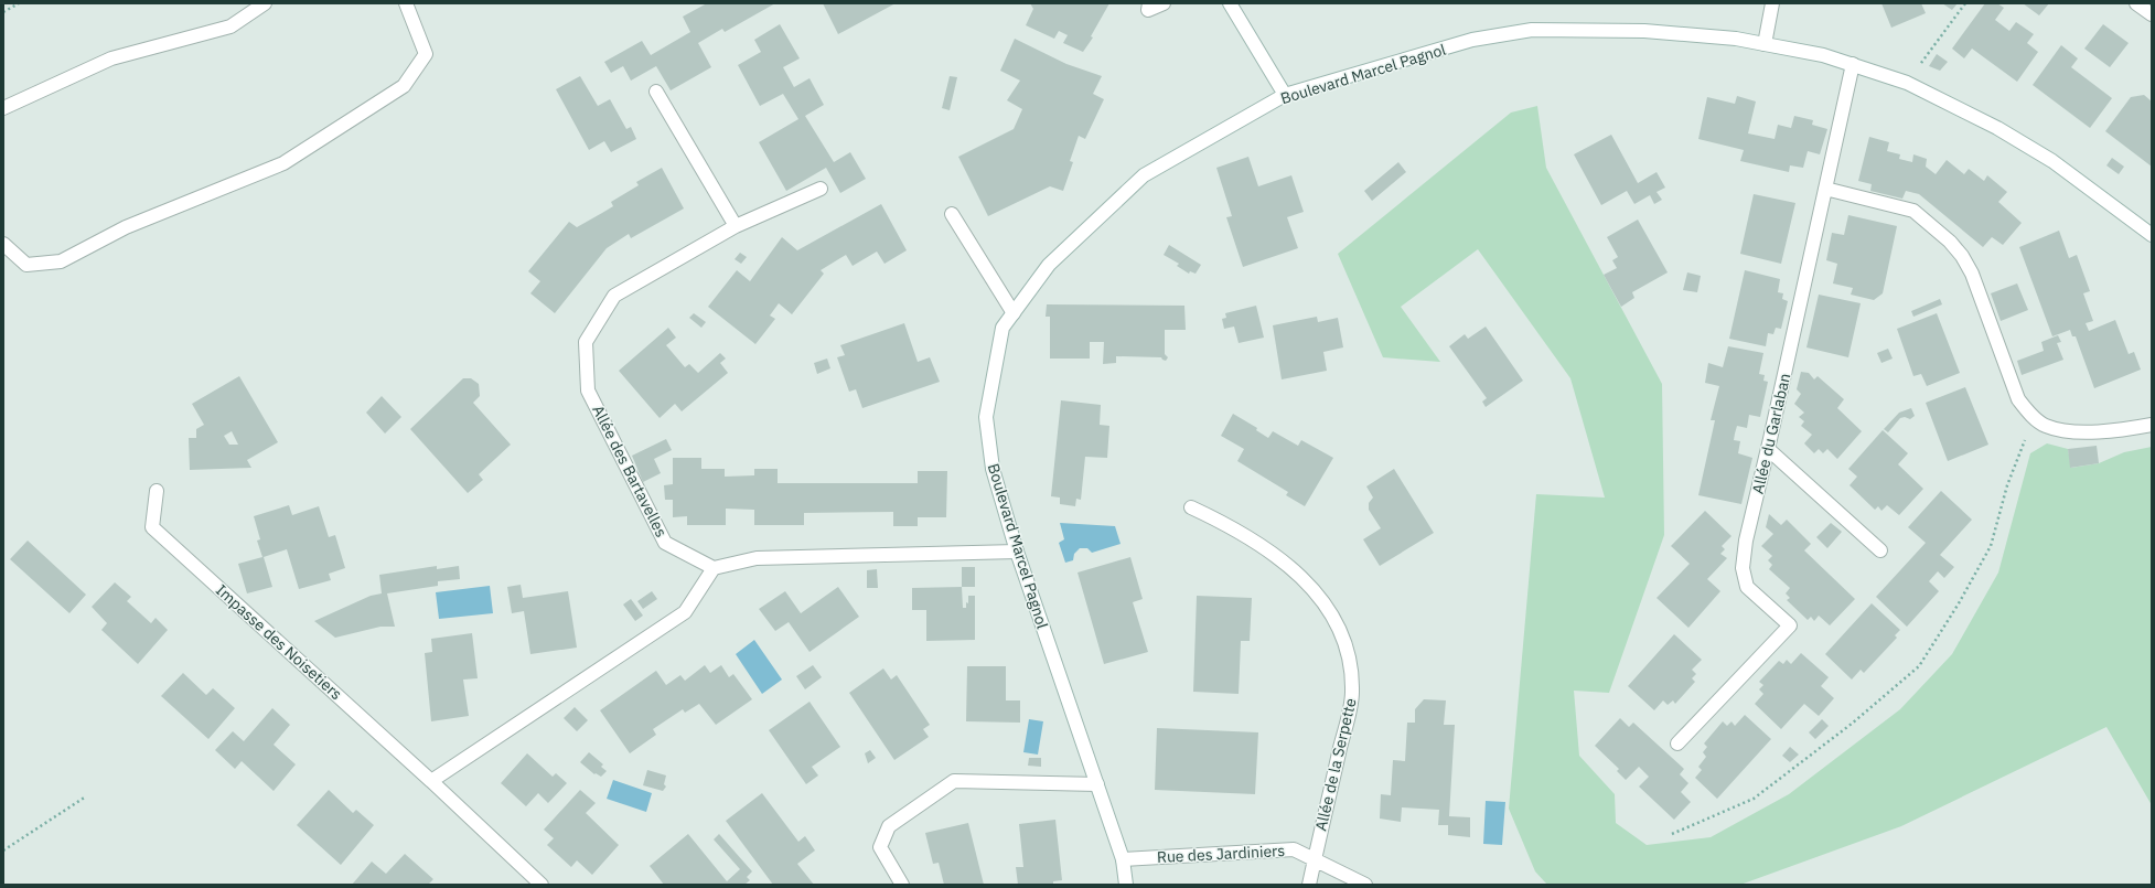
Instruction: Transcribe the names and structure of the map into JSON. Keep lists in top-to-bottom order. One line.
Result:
{"streets":{"street":["Boulevard Marcel Pagnol","Allée du Garlaban","Allée des Bartavelles","Impasse des Noisetiers","Allée de la Serpette","Rue des Jardiniers"]},"crossings":[["Boulevard Marcel Pagnol","Allée du Garlaban"],["Boulevard Marcel Pagnol","Rue des Jardiniers"],["Allée de la Serpette","Rue des Jardiniers"]]}
